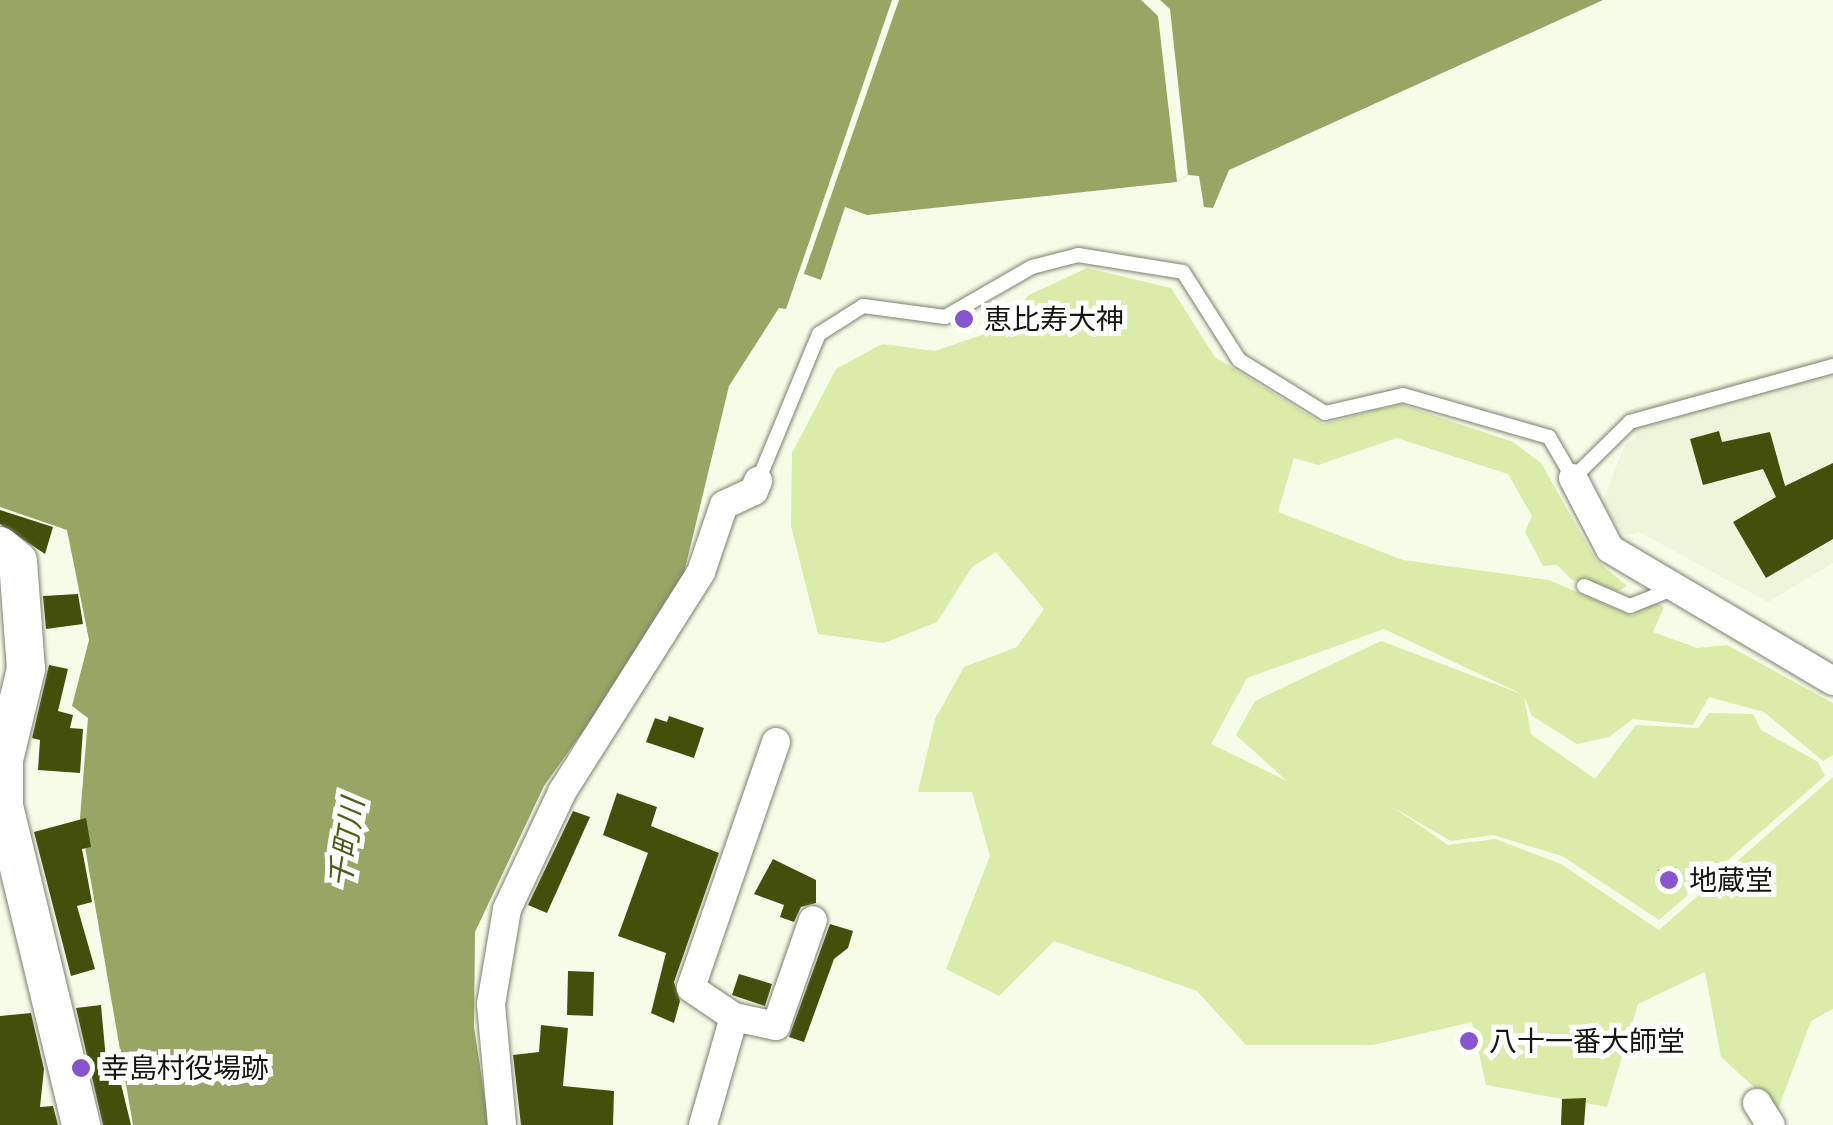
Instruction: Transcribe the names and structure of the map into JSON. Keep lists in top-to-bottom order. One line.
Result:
{"water":["千町川"],"places":["恵比寿大神","地蔵堂","八十一番大師堂","幸島村役場跡"]}
